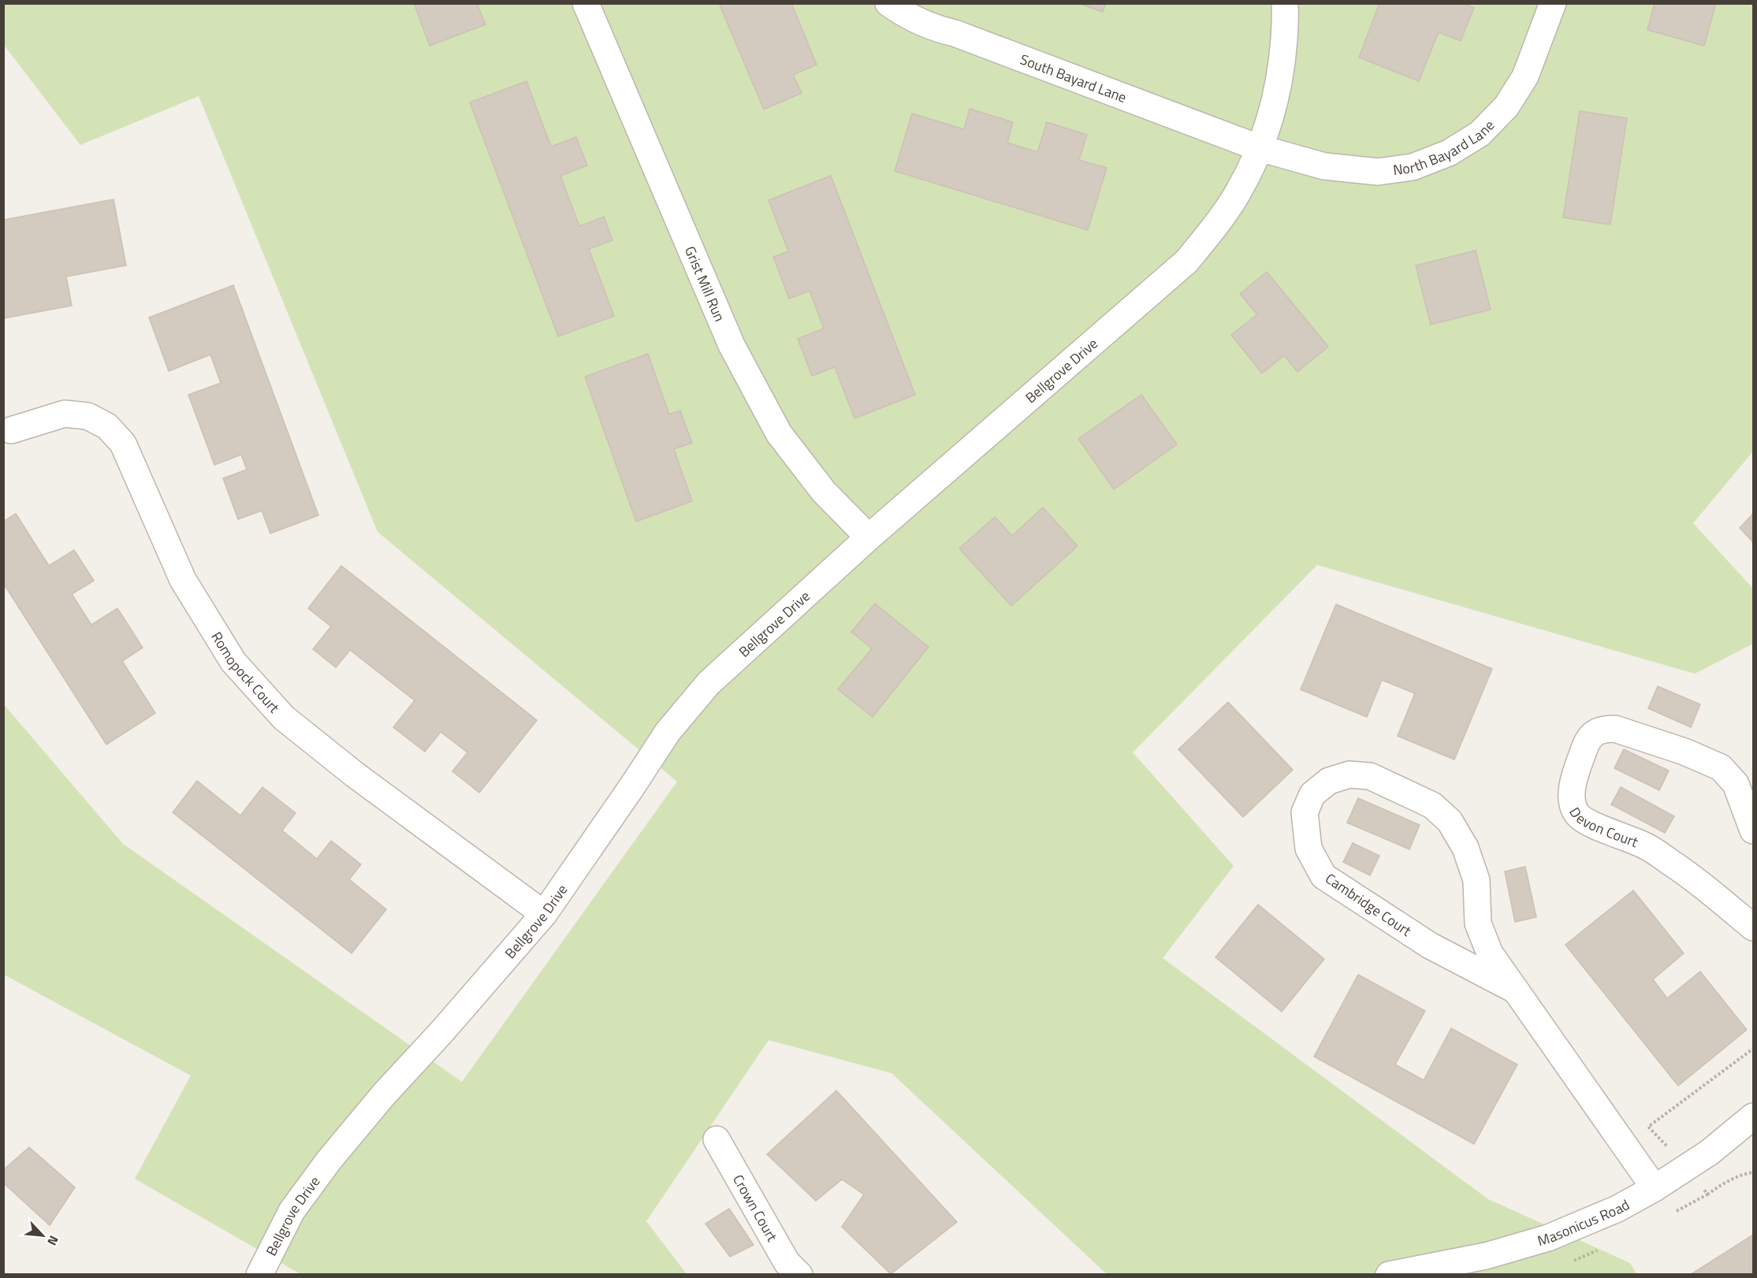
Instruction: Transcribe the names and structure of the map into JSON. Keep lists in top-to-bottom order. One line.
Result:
{"streets":{"street":["South Bayard Lane","North Bayard Lane","Grist Mill Run","Bellgrove Drive","Romopock Court","Devon Court","Cambridge Court","Crown Court","Masonicus Road"]},"crossings":[["South Bayard Lane","North Bayard Lane"],["South Bayard Lane","Bellgrove Drive"],["North Bayard Lane","Bellgrove Drive"],["Grist Mill Run","Bellgrove Drive"],["Bellgrove Drive","Romopock Court"],["Cambridge Court","Masonicus Road"]],"north":"bottom right"}
